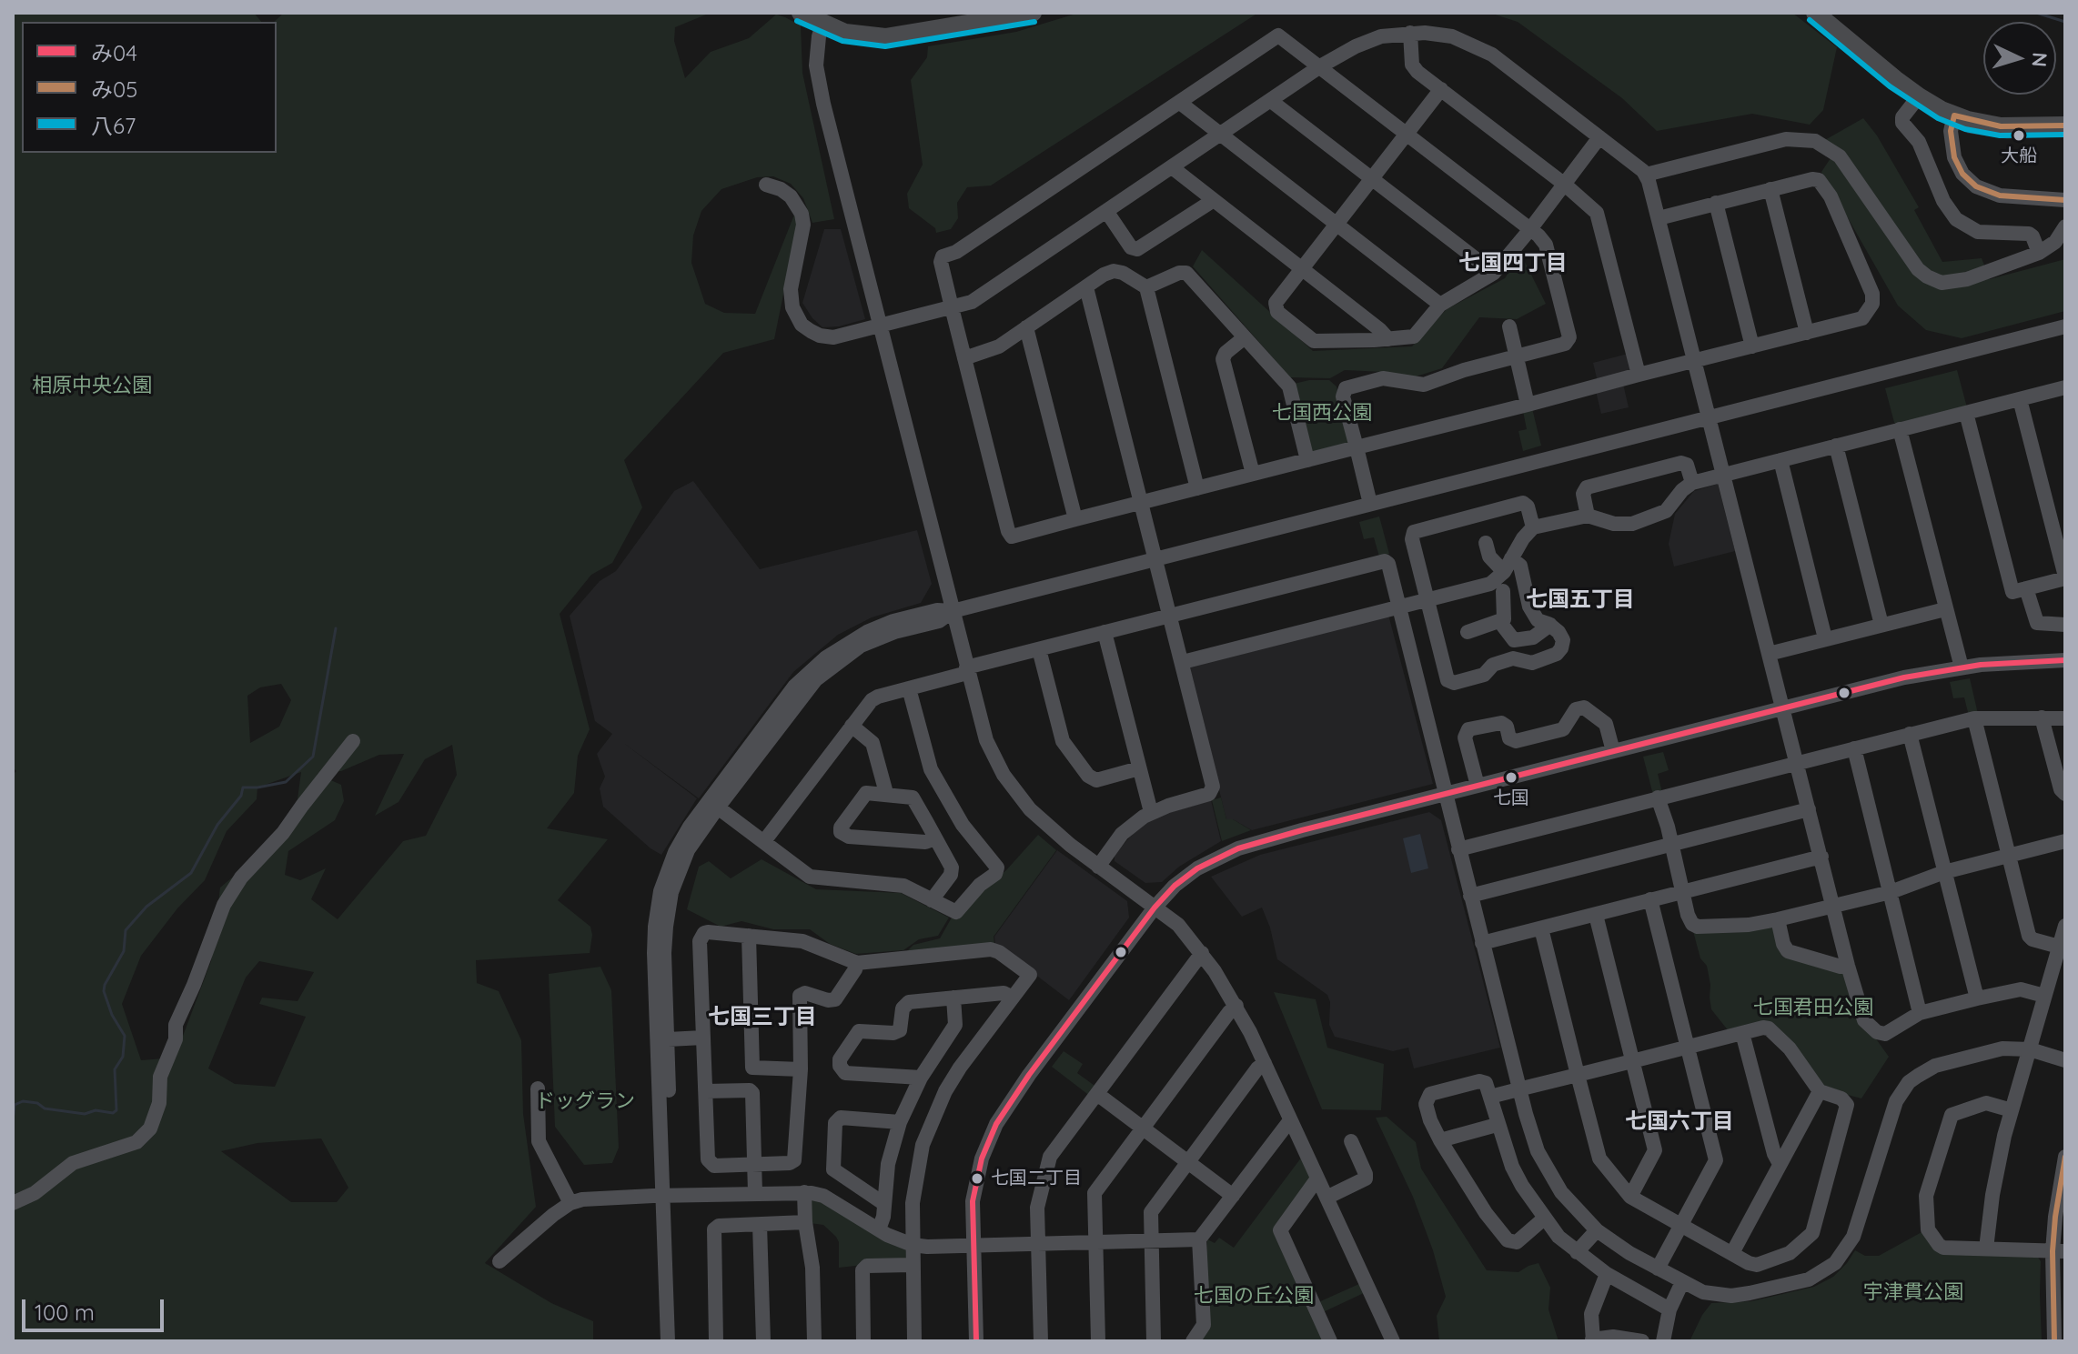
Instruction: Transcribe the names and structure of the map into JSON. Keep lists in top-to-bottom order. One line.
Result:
{"districts":["七国四丁目","七国五丁目","七国三丁目","七国六丁目"],"parks":["相原中央公園","七国西公園","七国君田公園","ドッグラン","宇津貫公園","七国の丘公園"],"places":["大船","七国","七国二丁目"],"lines":["transit line 八67","transit line み05","transit line み04"],"legend":["み04","み05","八67"],"scale_bar":"100 m","north":"right"}
